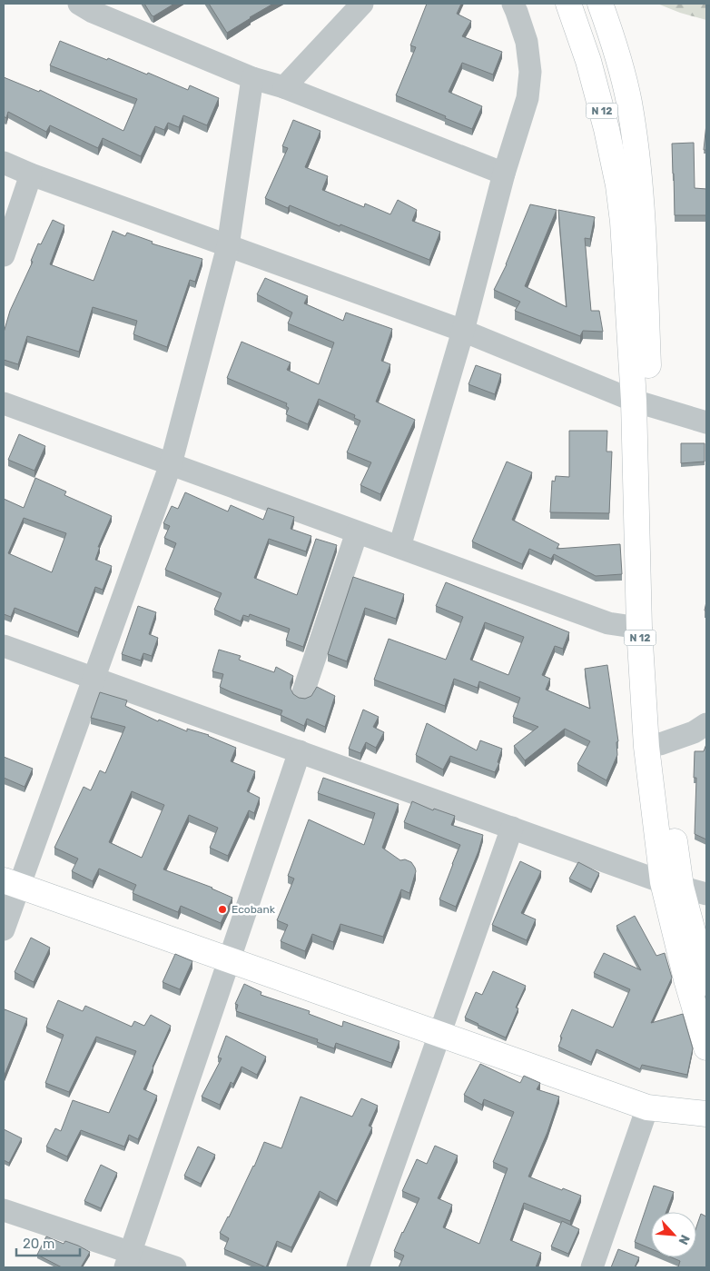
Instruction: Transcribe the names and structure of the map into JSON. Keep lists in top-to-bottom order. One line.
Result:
{"streets":{"main road":["N 12"]},"places":["Ecobank"],"scale_bar":"20 m","north":"bottom right"}
